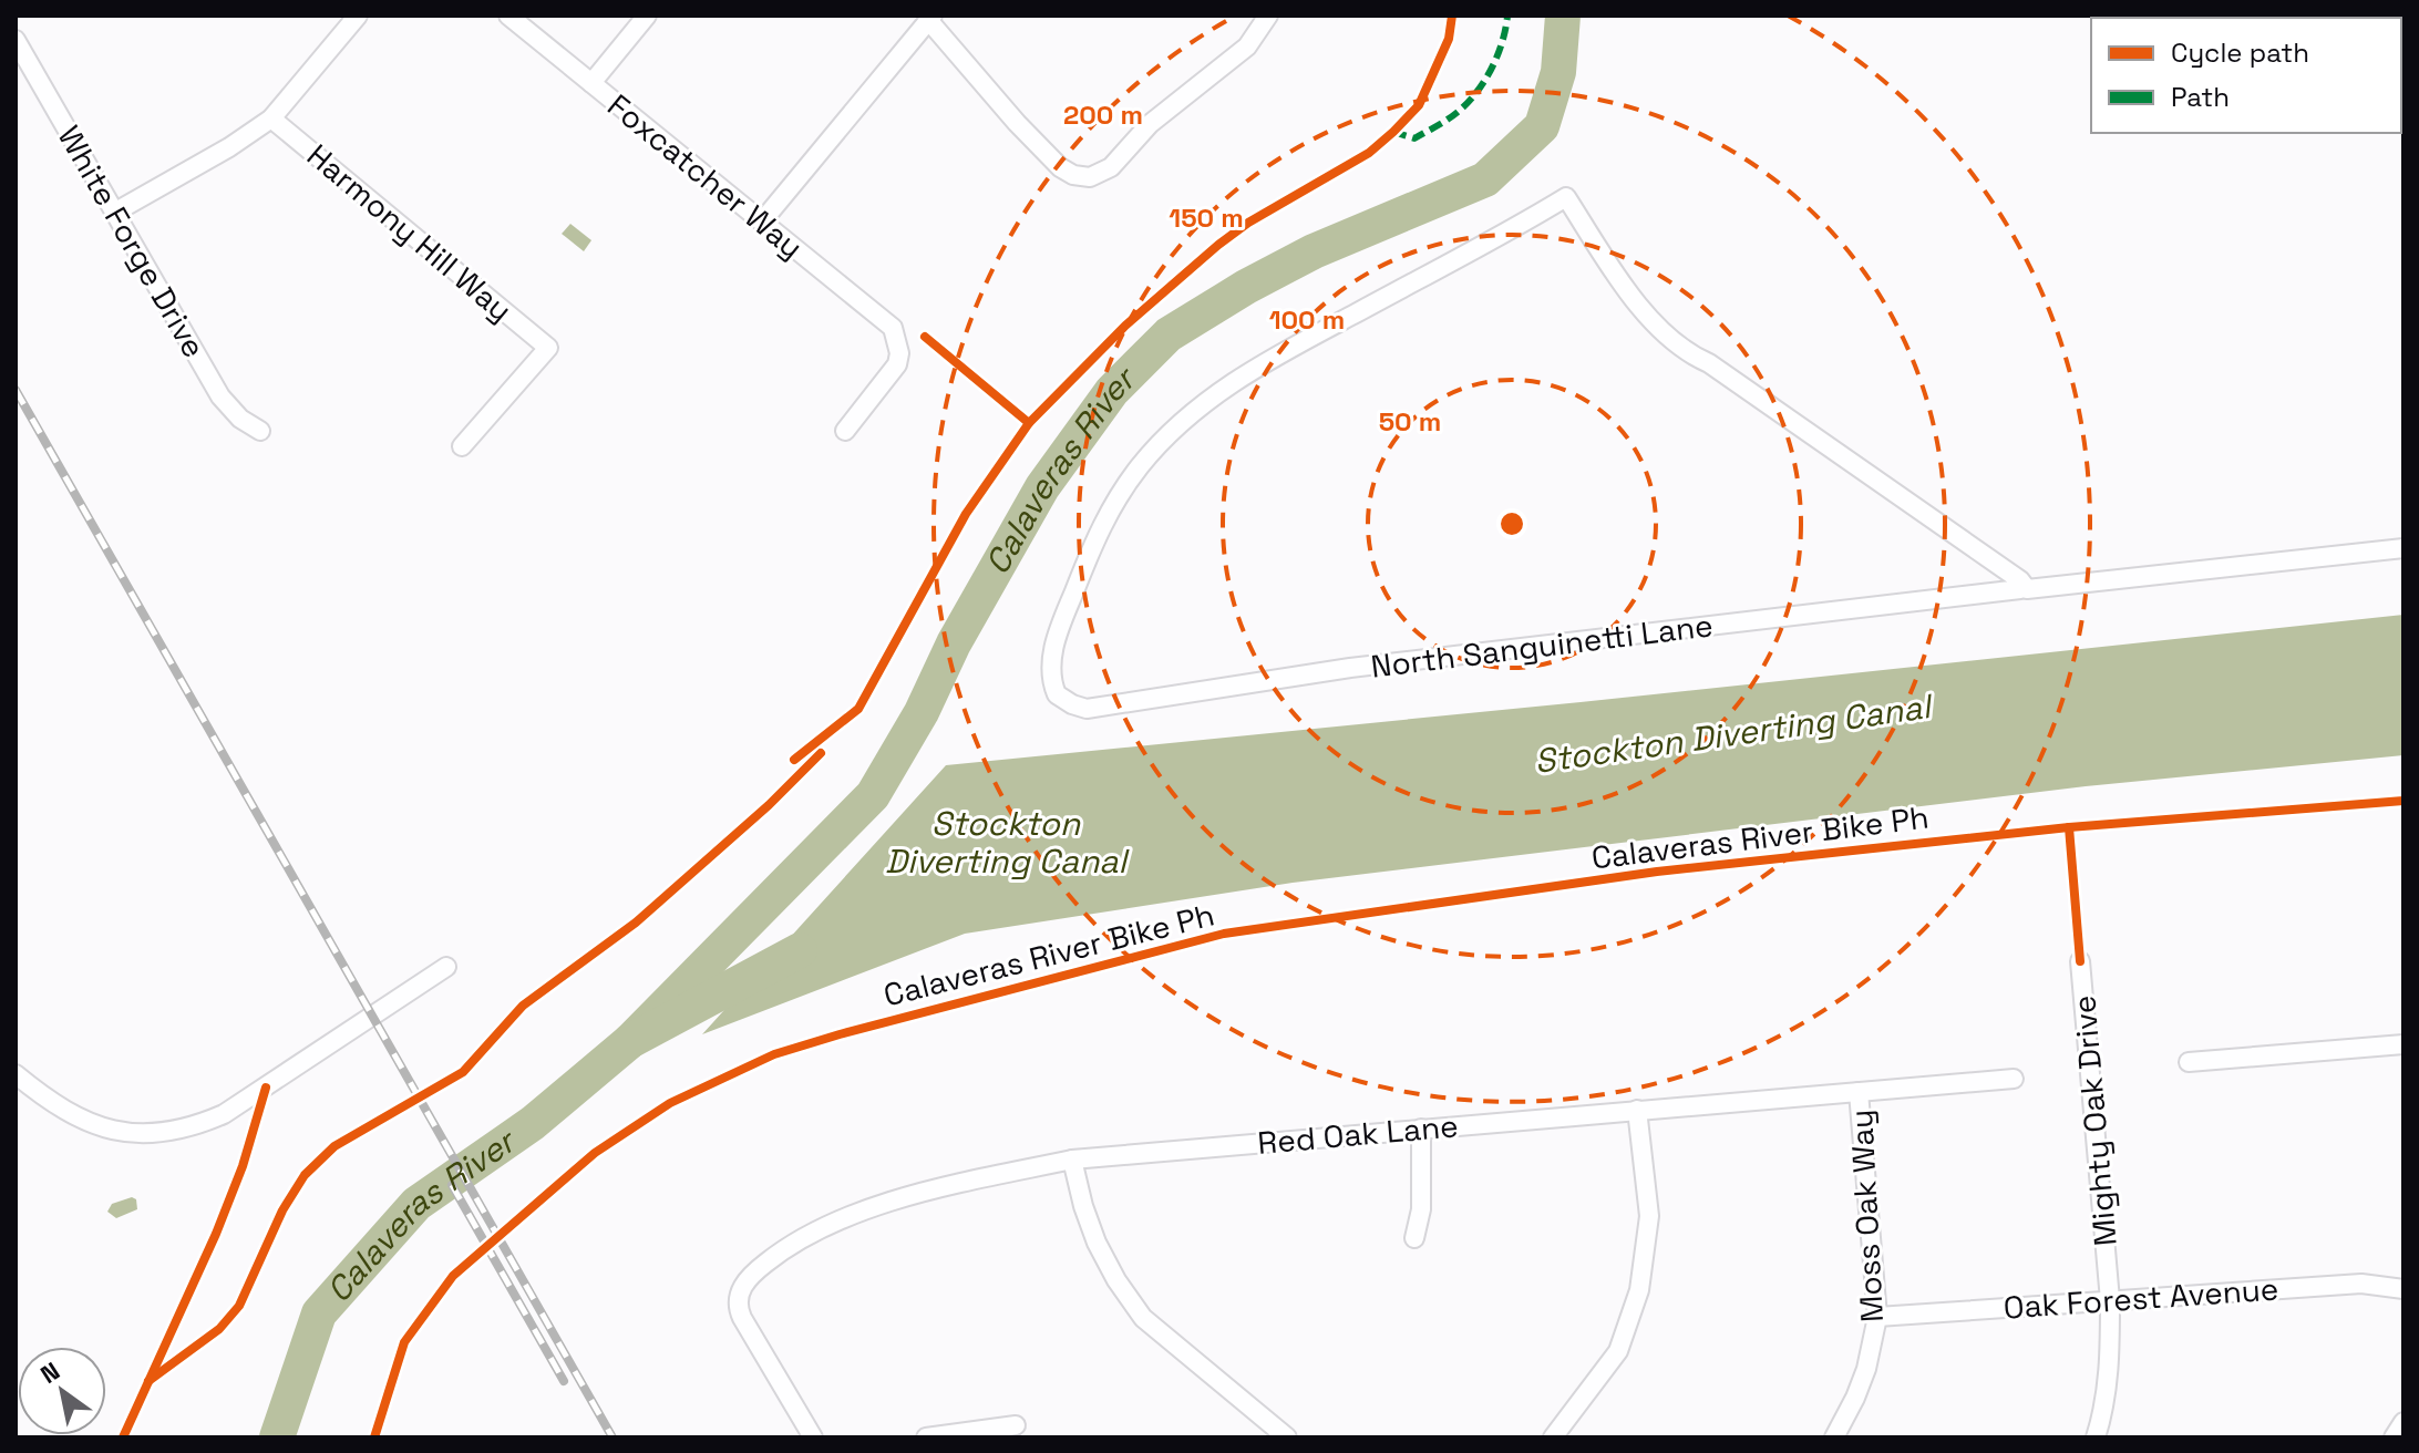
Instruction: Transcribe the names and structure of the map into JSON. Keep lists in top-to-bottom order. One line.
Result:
{"streets":{"street":["Foxcatcher Way","Harmony Hill Way","White Forge Drive","North Sanguinetti Lane","Mighty Oak Drive","Red Oak Lane","Moss Oak Way","Oak Forest Avenue"],"cycle path":["Calaveras River Bike Ph"]},"crossings":[["Mighty Oak Drive","Oak Forest Avenue"],["Red Oak Lane","Moss Oak Way"],["Moss Oak Way","Oak Forest Avenue"]],"water":["Calaveras River","Stockton Diverting Canal"],"legend":["Cycle path","Path"],"north":"top left","rings":["200 m","150 m","100 m","50 m"]}
